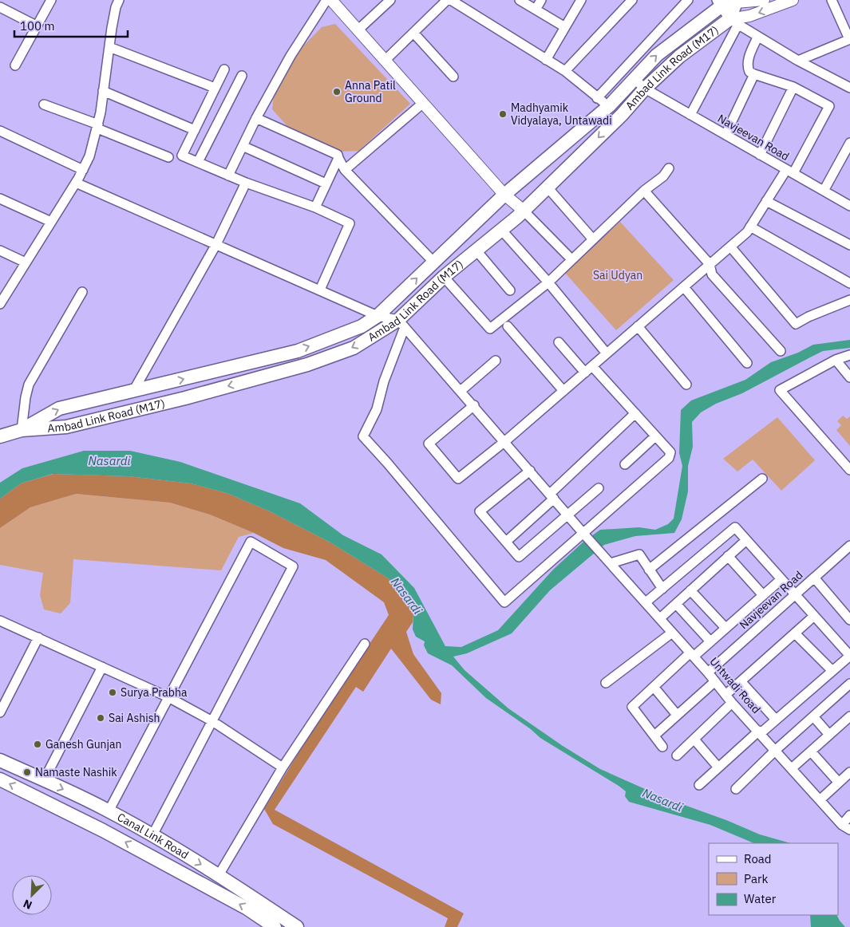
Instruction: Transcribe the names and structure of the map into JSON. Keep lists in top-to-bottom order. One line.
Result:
{"streets":{"main road":["Ambad Link Road (M17)","Canal Link Road"],"street":["Navjeevan Road","Untwadi Road"]},"crossings":[["Ambad Link Road (M17)","Navjeevan Road"],["Ambad Link Road (M17)","Untwadi Road"],["Navjeevan Road","Untwadi Road"]],"water":["Nasardi"],"parks":["Sai Udyan"],"places":["Anna Patil Ground","Madhyamik Vidyalaya, Untawadi","Surya Prabha","Sai Ashish","Ganesh Gunjan","Namaste Nashik"],"legend":["Road","Park","Water"],"scale_bar":"100 m","north":"bottom left"}
